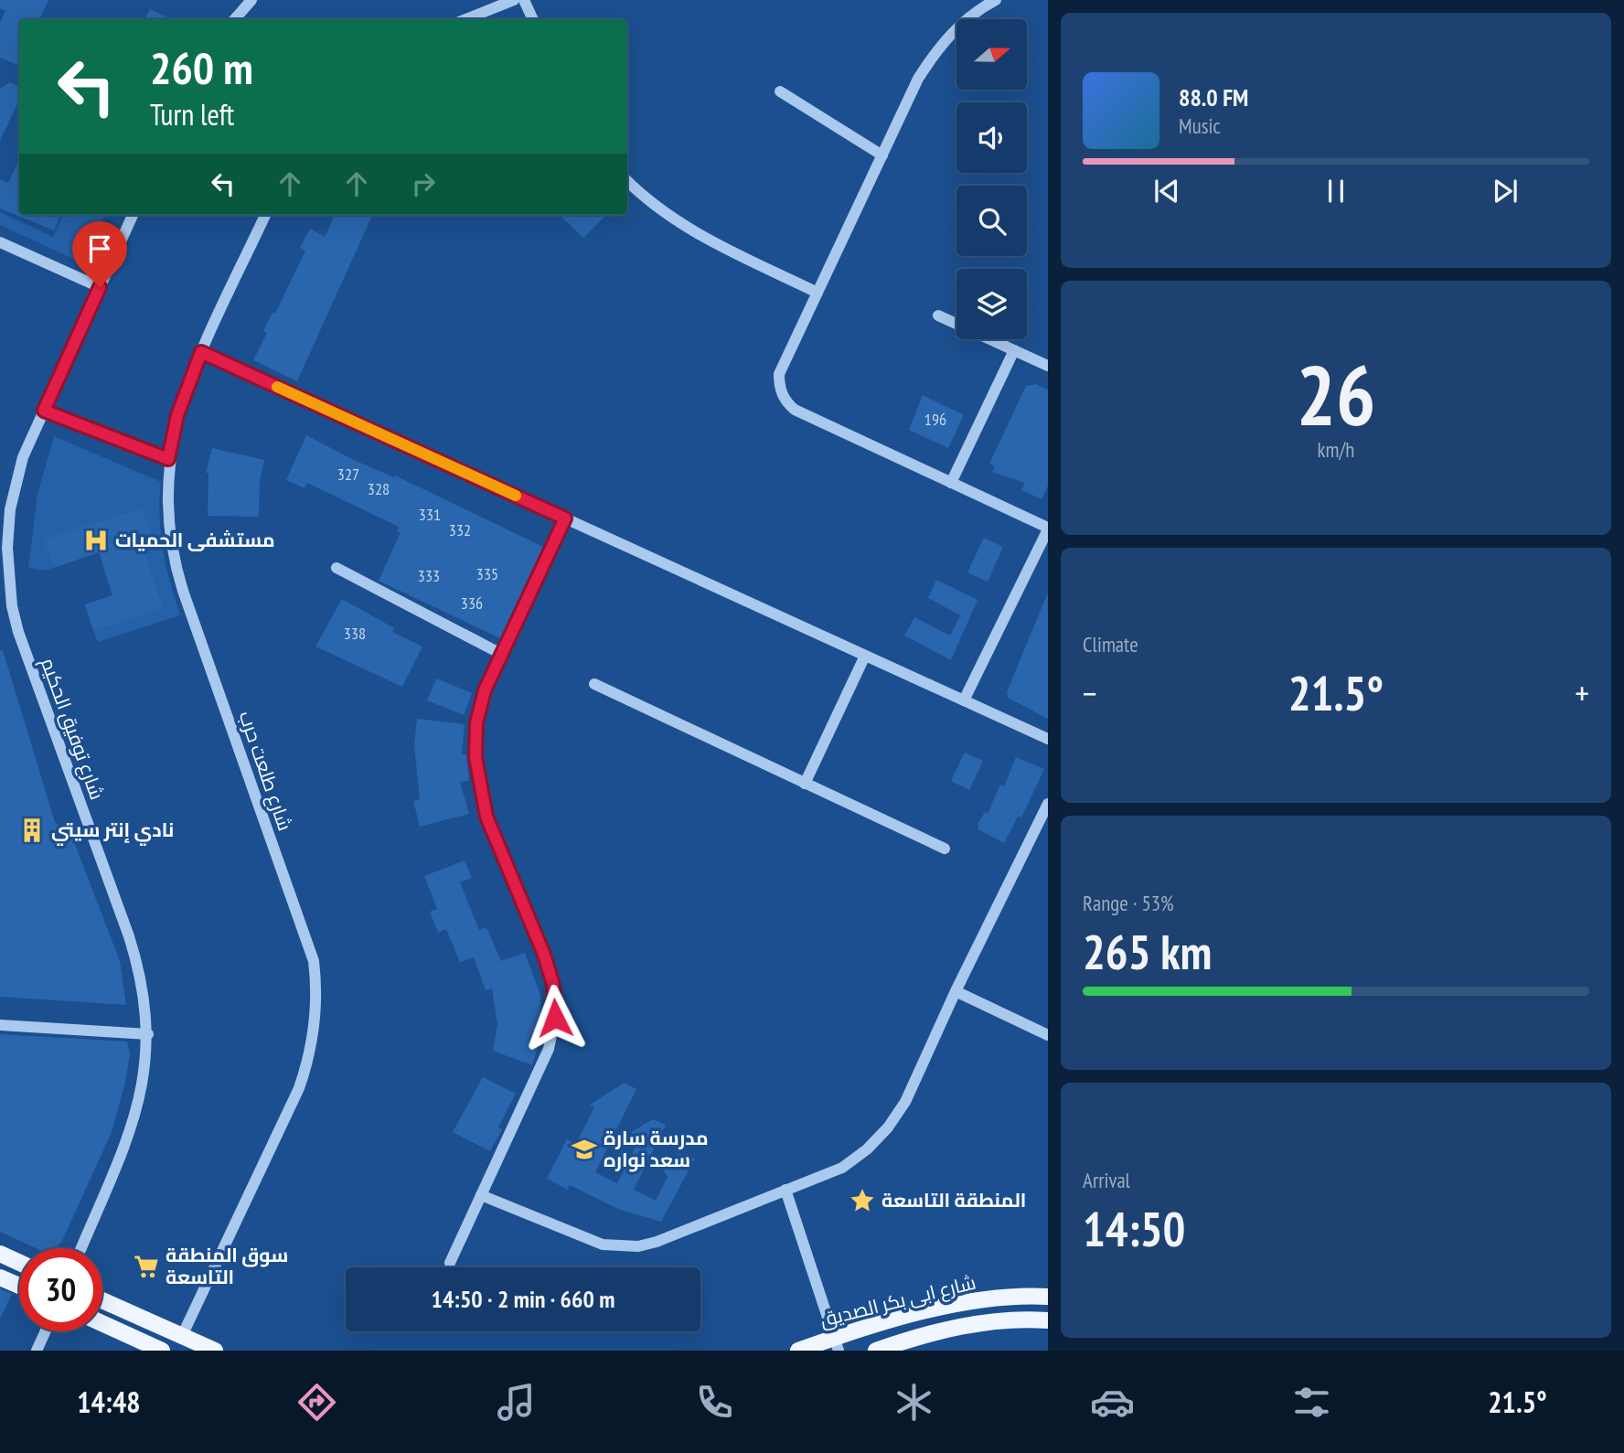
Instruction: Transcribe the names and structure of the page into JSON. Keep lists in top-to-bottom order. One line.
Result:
{"streets":{"main road":["شارع ابى بكر الصديق"],"street":["شارع توفيق الحكيم","شارع طلعت حرب"]},"places":{"hospital":["مستشفى الحميات"],"building":["نادي إنتر سيتي"],"school or university":["مدرسة سارة سعد نواره"],"place":["المنطقة التاسعة"],"supermarket":["سوق المنطقة التاسعة"]},"house_numbers":["196","327","328","331","332","335","333","336","338"],"north":"right","page":{"turn":["260 m","Turn left"],"song":["88.0 FM","Music"],"tile":[["26","km/h"],"Climate",["Range · 53%","265 km"],["Arrival","14:50"]],"heat":["−","21.5°","+"],"limit":"30","trip":"14:50 · 2 min · 660 m","tabs":["14:48","21.5°"]}}
